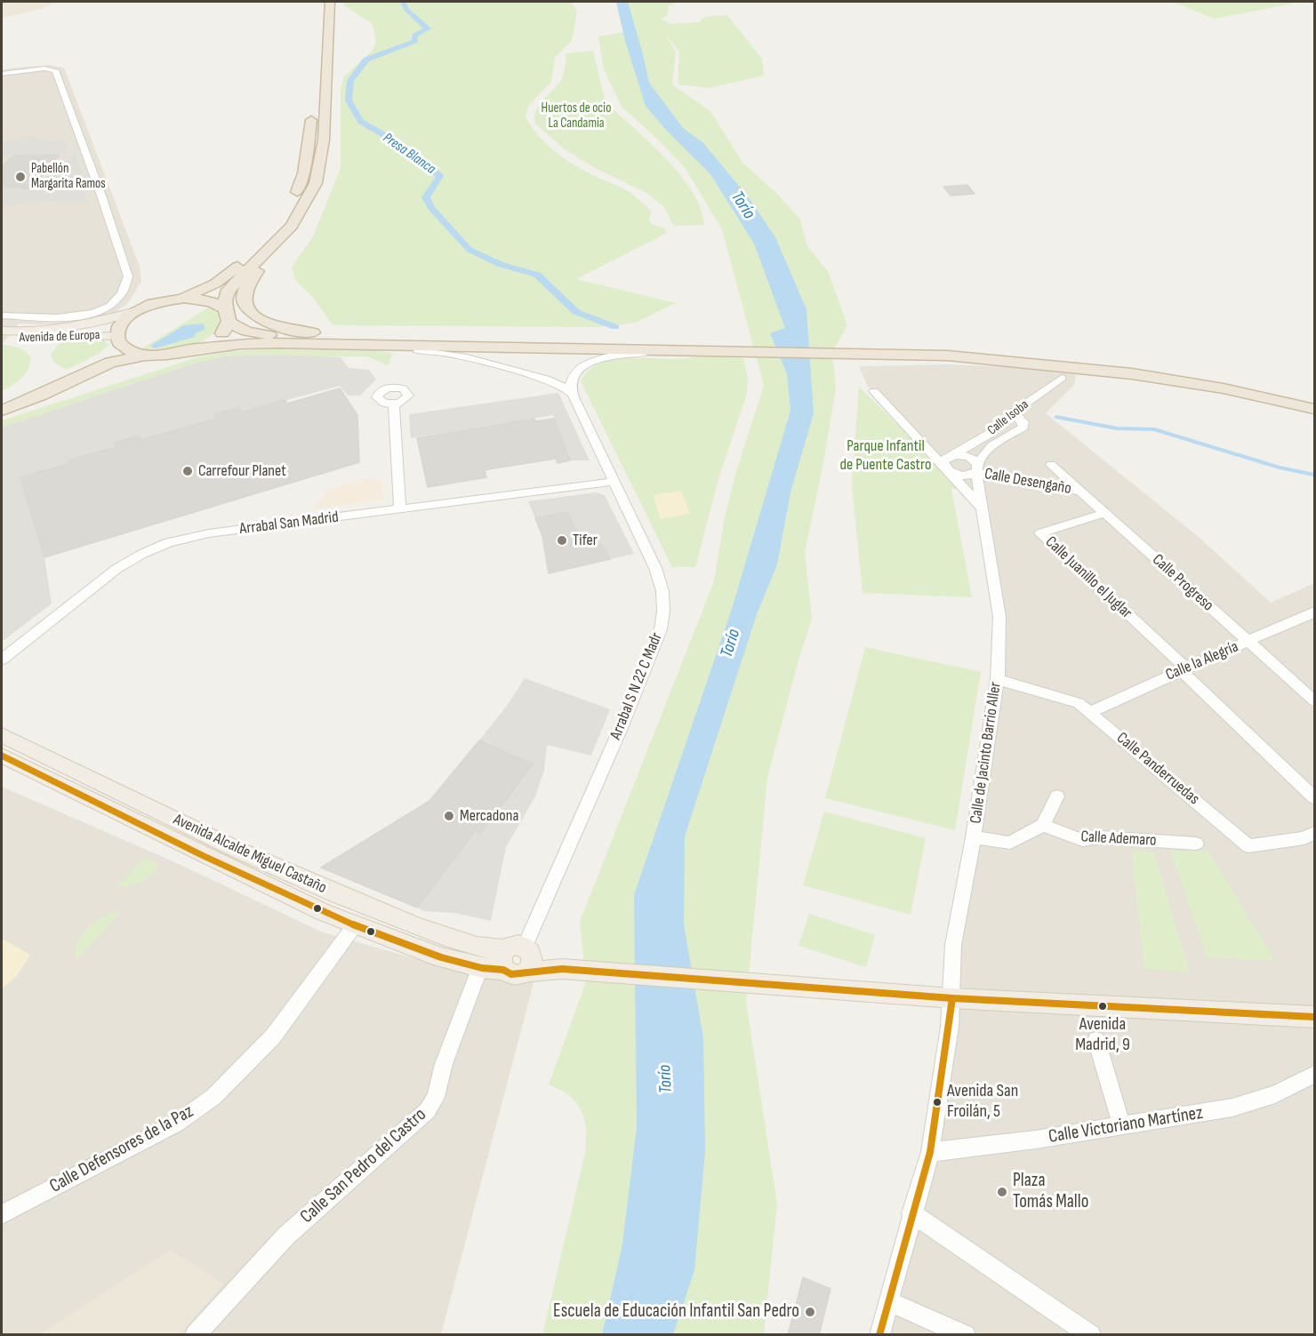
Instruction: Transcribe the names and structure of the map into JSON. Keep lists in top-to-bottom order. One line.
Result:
{"streets":{"main road":["Avenida de Europa","Avenida Alcalde Miguel Castaño"],"street":["Calle Isoba","Calle Desengaño","Arrabal San Madrid","Calle Juanillo el Juglar","Calle Progreso","Calle la Alegría","Arrabal S N 22 C Madr","Calle de Jacinto Barrio Aller","Calle Panderruedas","Calle Ademaro","Calle Victoriano Martínez","Calle Defensores de la Paz","Calle San Pedro del Castro"]},"crossings":[["Calle Isoba","Calle de Jacinto Barrio Aller"],["Calle Desengaño","Calle Progreso"],["Calle Desengaño","Calle de Jacinto Barrio Aller"],["Arrabal San Madrid","Arrabal S N 22 C Madr"],["Calle Juanillo el Juglar","Calle Progreso"],["Calle Juanillo el Juglar","Calle la Alegría"],["Calle Progreso","Calle la Alegría"],["Calle la Alegría","Calle Panderruedas"],["Arrabal S N 22 C Madr","Avenida Alcalde Miguel Castaño"],["Arrabal S N 22 C Madr","Calle San Pedro del Castro"],["Calle de Jacinto Barrio Aller","Calle Panderruedas"],["Calle de Jacinto Barrio Aller","Avenida Alcalde Miguel Castaño"],["Calle de Jacinto Barrio Aller","Calle Victoriano Martínez"],["Avenida Alcalde Miguel Castaño","Calle Defensores de la Paz"],["Avenida Alcalde Miguel Castaño","Calle San Pedro del Castro"]],"water":["Presa Blanca","Torío"],"parks":["Huertos de ocio La Candamia","Parque Infantil de Puente Castro"],"places":["Pabellón Margarita Ramos","Carrefour Planet","Tifer","Mercadona","Avenida Madrid, 9","Avenida San Froilán, 5","Plaza Tomás Mallo","Escuela de Educación Infantil San Pedro"]}
